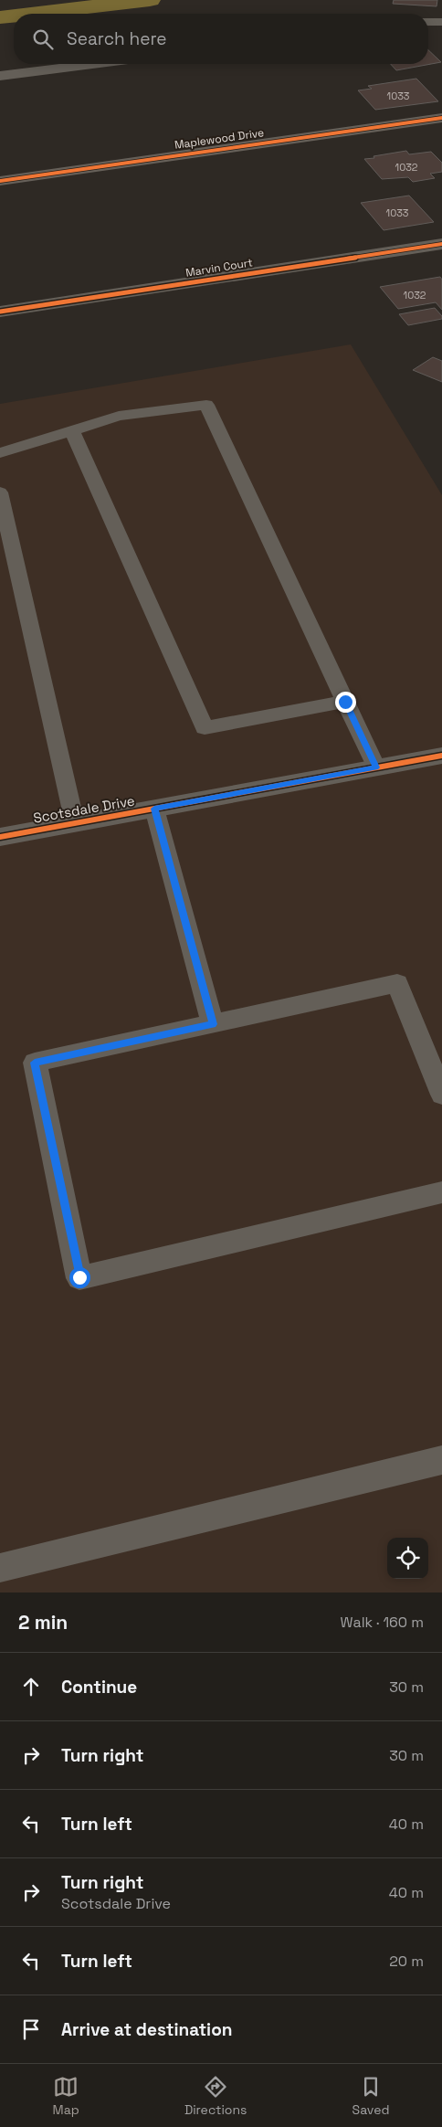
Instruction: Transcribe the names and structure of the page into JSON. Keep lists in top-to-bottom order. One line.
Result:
{"streets":{"street":["Maplewood Drive","Marvin Court","Scotsdale Drive"]},"house_numbers":["1033","1032","1033","1032"],"page":{"search":"Search here","heading":["2 min","Walk · 160 m"],"list":[["Continue","30 m"],["Turn right","30 m"],["Turn left","40 m"],["Turn right","Scotsdale Drive","40 m"],["Turn left","20 m"],"Arrive at destination"],"nav":["Map","Directions","Saved"]}}
